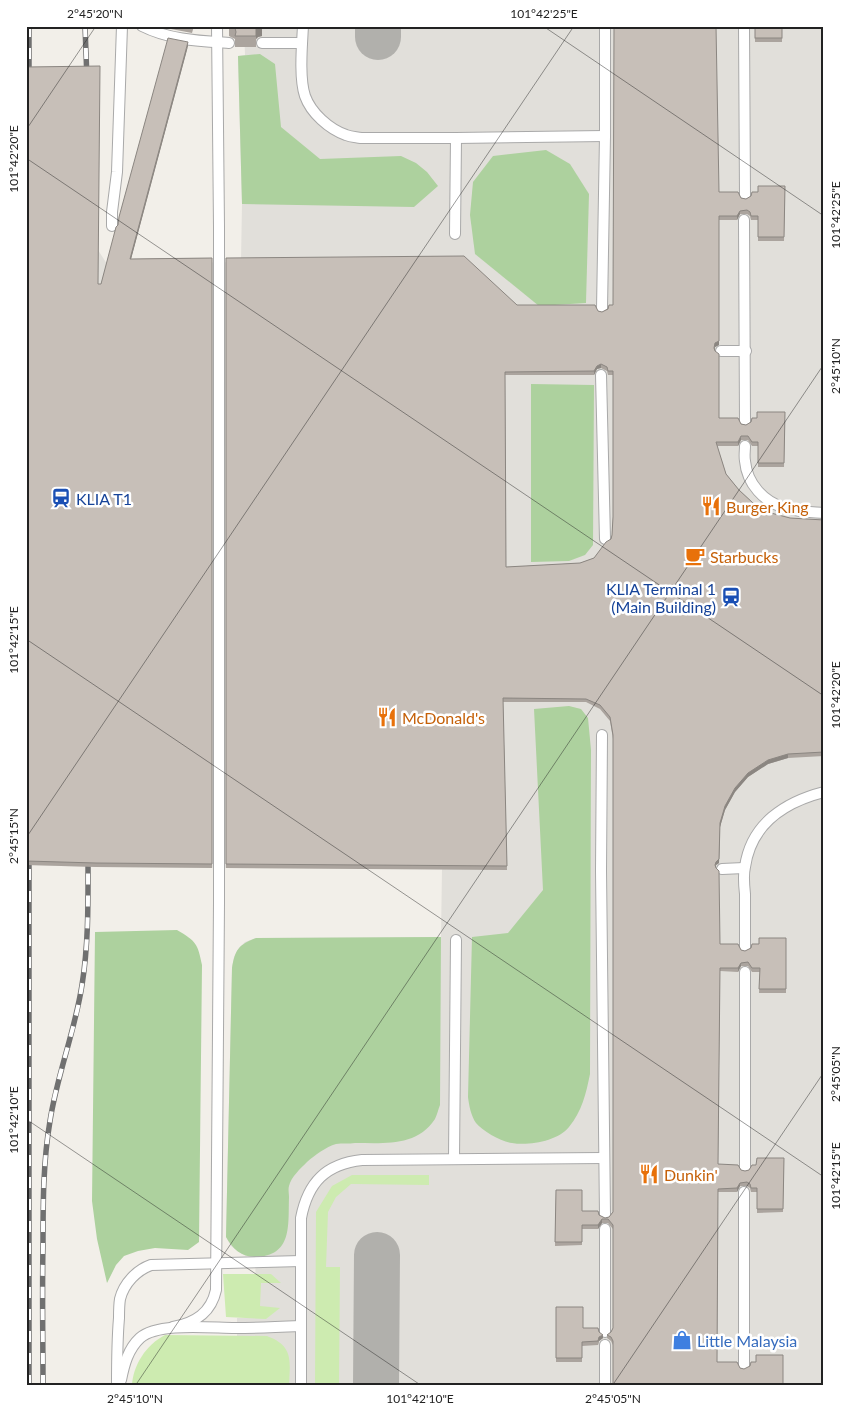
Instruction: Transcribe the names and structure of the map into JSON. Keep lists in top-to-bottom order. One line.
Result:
{"places":{"station":["KLIA T1","KLIA Terminal 1 (Main Building)"],"restaurant":["Burger King","McDonald's","Dunkin'"],"cafe":["Starbucks"],"shop":["Little Malaysia"]},"coordinates":["2°45'20\"N","101°42'25\"E","101°42'20\"E","2°45'10\"N","101°42'15\"E","2°45'15\"N","2°45'05\"N","101°42'10\"E"]}
